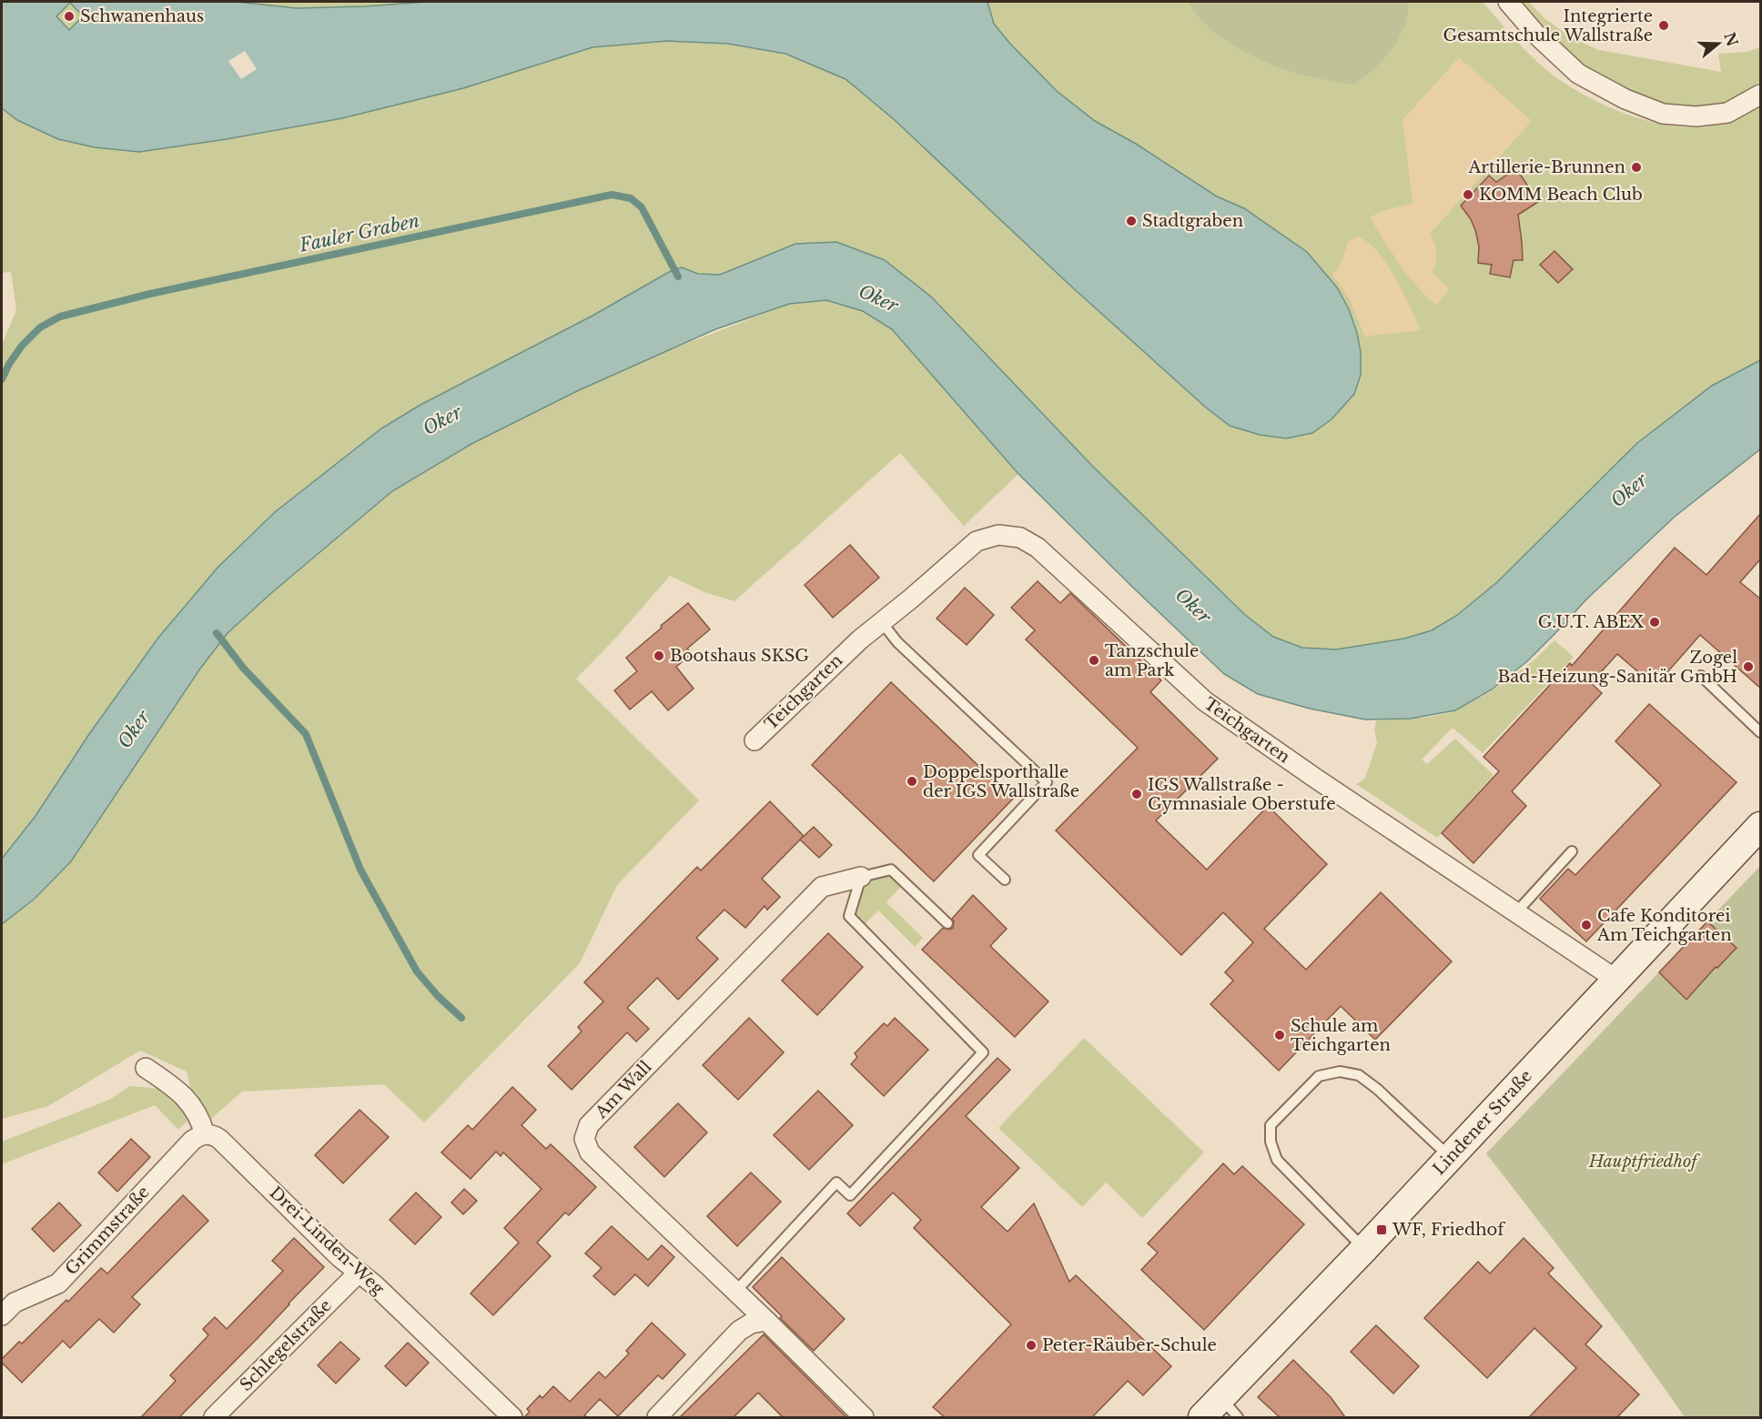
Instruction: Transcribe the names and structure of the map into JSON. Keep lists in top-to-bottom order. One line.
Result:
{"streets":{"main road":["Lindener Straße"],"street":["Teichgarten","Am Wall","Grimmstraße","Drei-Linden-Weg","Schlegelstraße"]},"crossings":[["Teichgarten","Lindener Straße"],["Grimmstraße","Drei-Linden-Weg"],["Drei-Linden-Weg","Schlegelstraße"]],"water":["Fauler Graben","Oker"],"parks":["Hauptfriedhof"],"places":{"other":["Schwanenhaus","Integrierte Gesamtschule Wallstraße","Artillerie-Brunnen","KOMM Beach Club","Stadtgraben","G.U.T. ABEX","Bootshaus SKSG","Tanzschule am Park","Zogel Bad-Heizung-Sanitär GmbH","Doppelsporthalle der IGS Wallstraße","IGS Wallstraße - Gymnasiale Oberstufe","Cafe Konditorei Am Teichgarten","Schule am Teichgarten","Peter-Räuber-Schule"],"transit":["WF, Friedhof"]},"north":"right"}
